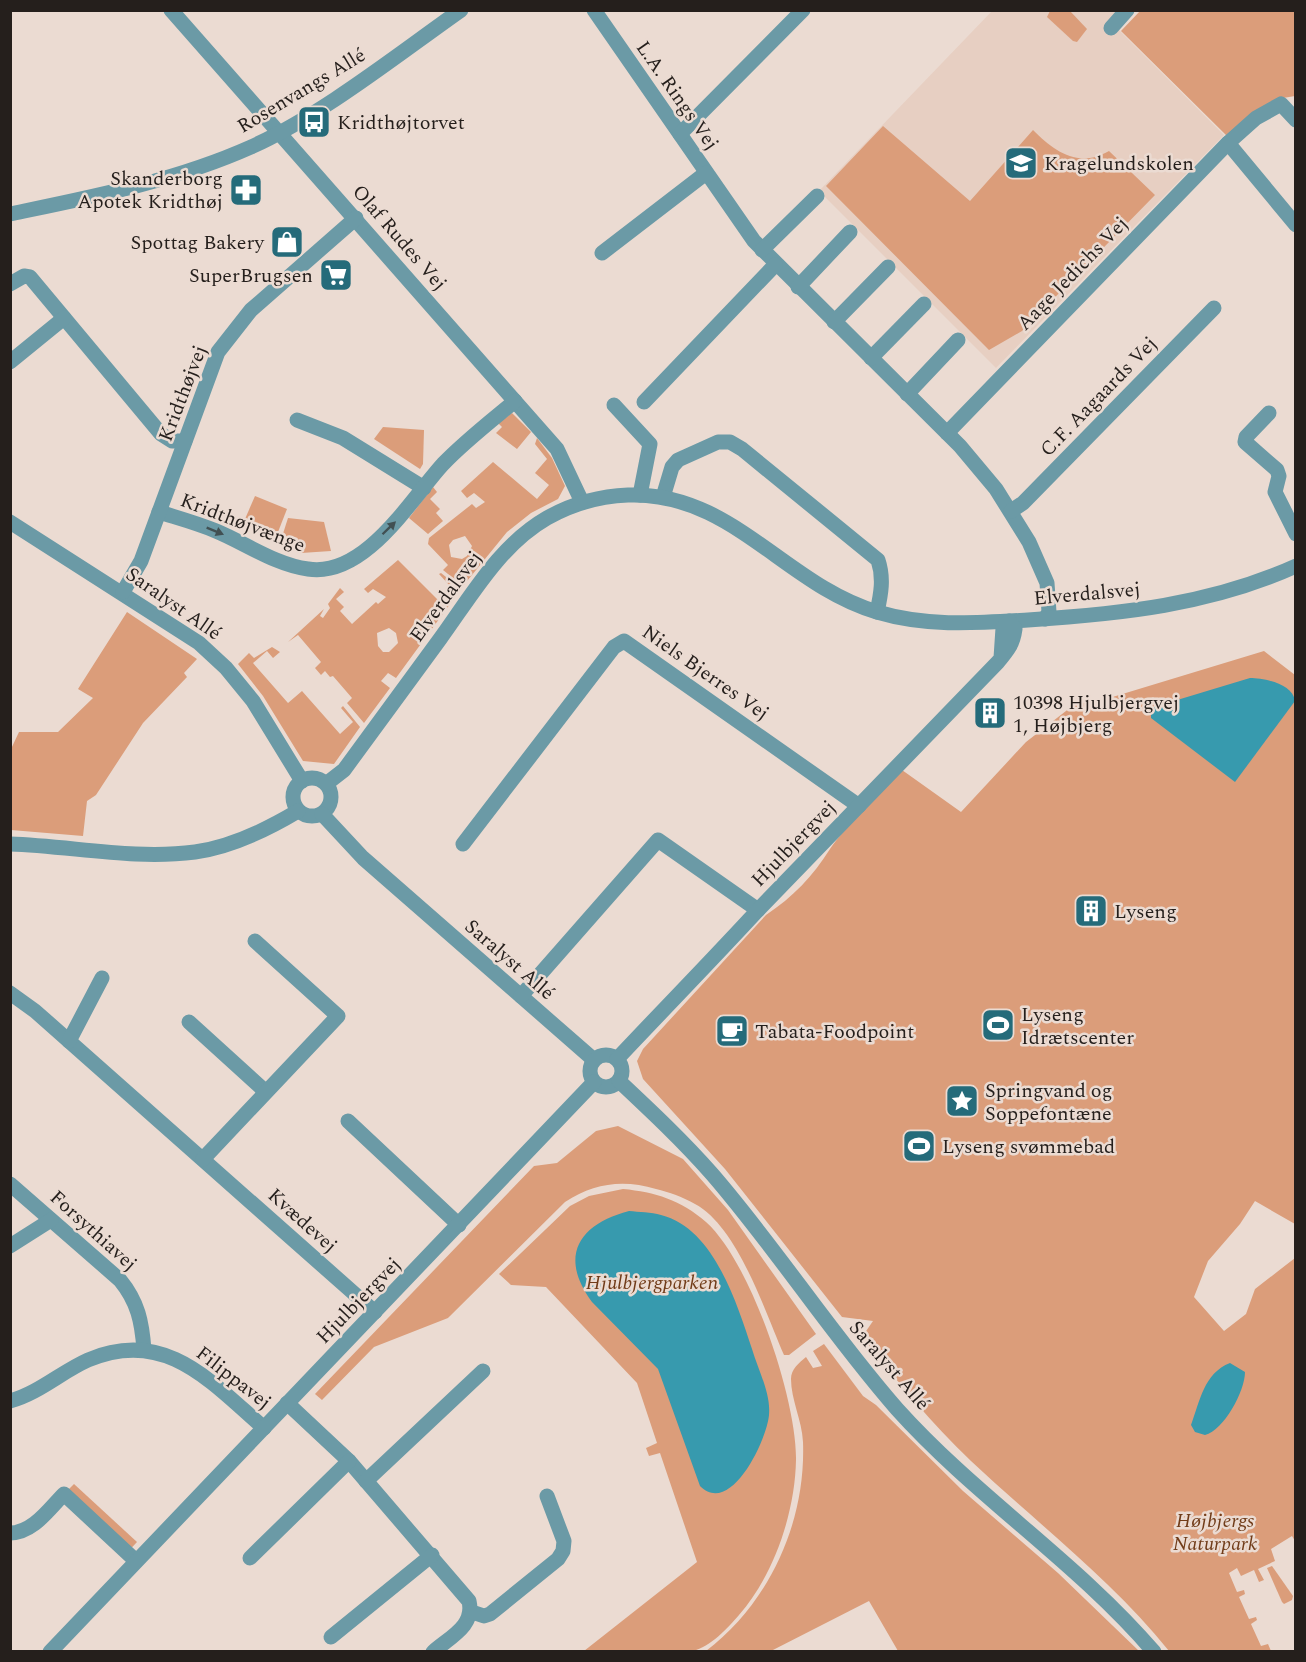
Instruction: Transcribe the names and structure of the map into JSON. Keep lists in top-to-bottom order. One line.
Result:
{"streets":{"street":["Rosenvangs Allé","L.A. Rings Vej","Olaf Rudes Vej","Aage Jedichs Vej","Kridthøjvej","C.F. Aagaards Vej","Kridthøjvænge","Elverdalsvej","Saralyst Allé","Niels Bjerres Vej","Hjulbjergvej","Kvædevej","Forsythiavej","Filippavej"]},"crossings":[["Rosenvangs Allé","Olaf Rudes Vej"],["L.A. Rings Vej","Aage Jedichs Vej"],["L.A. Rings Vej","C.F. Aagaards Vej"],["L.A. Rings Vej","Elverdalsvej"],["Olaf Rudes Vej","Kridthøjvej"],["Olaf Rudes Vej","Kridthøjvænge"],["Olaf Rudes Vej","Elverdalsvej"],["Kridthøjvej","Kridthøjvænge"],["Kridthøjvej","Saralyst Allé"],["Elverdalsvej","Saralyst Allé"],["Elverdalsvej","Hjulbjergvej"],["Saralyst Allé","Hjulbjergvej"],["Niels Bjerres Vej","Hjulbjergvej"],["Hjulbjergvej","Kvædevej"],["Hjulbjergvej","Filippavej"],["Forsythiavej","Filippavej"]],"one_way":["Kridthøjvænge"],"parks":["Hjulbjergparken","Højbjergs Naturpark"],"places":{"bus stop":["Kridthøjtorvet"],"school or university":["Kragelundskolen"],"pharmacy":["Skanderborg Apotek Kridthøj"],"shop":["Spottag Bakery"],"supermarket":["SuperBrugsen"],"building":["10398 Hjulbjergvej 1, Højbjerg","Lyseng"],"sports":["Lyseng Idrætscenter","Lyseng svømmebad"],"cafe":["Tabata-Foodpoint"],"place":["Springvand og Soppefontæne"]}}
